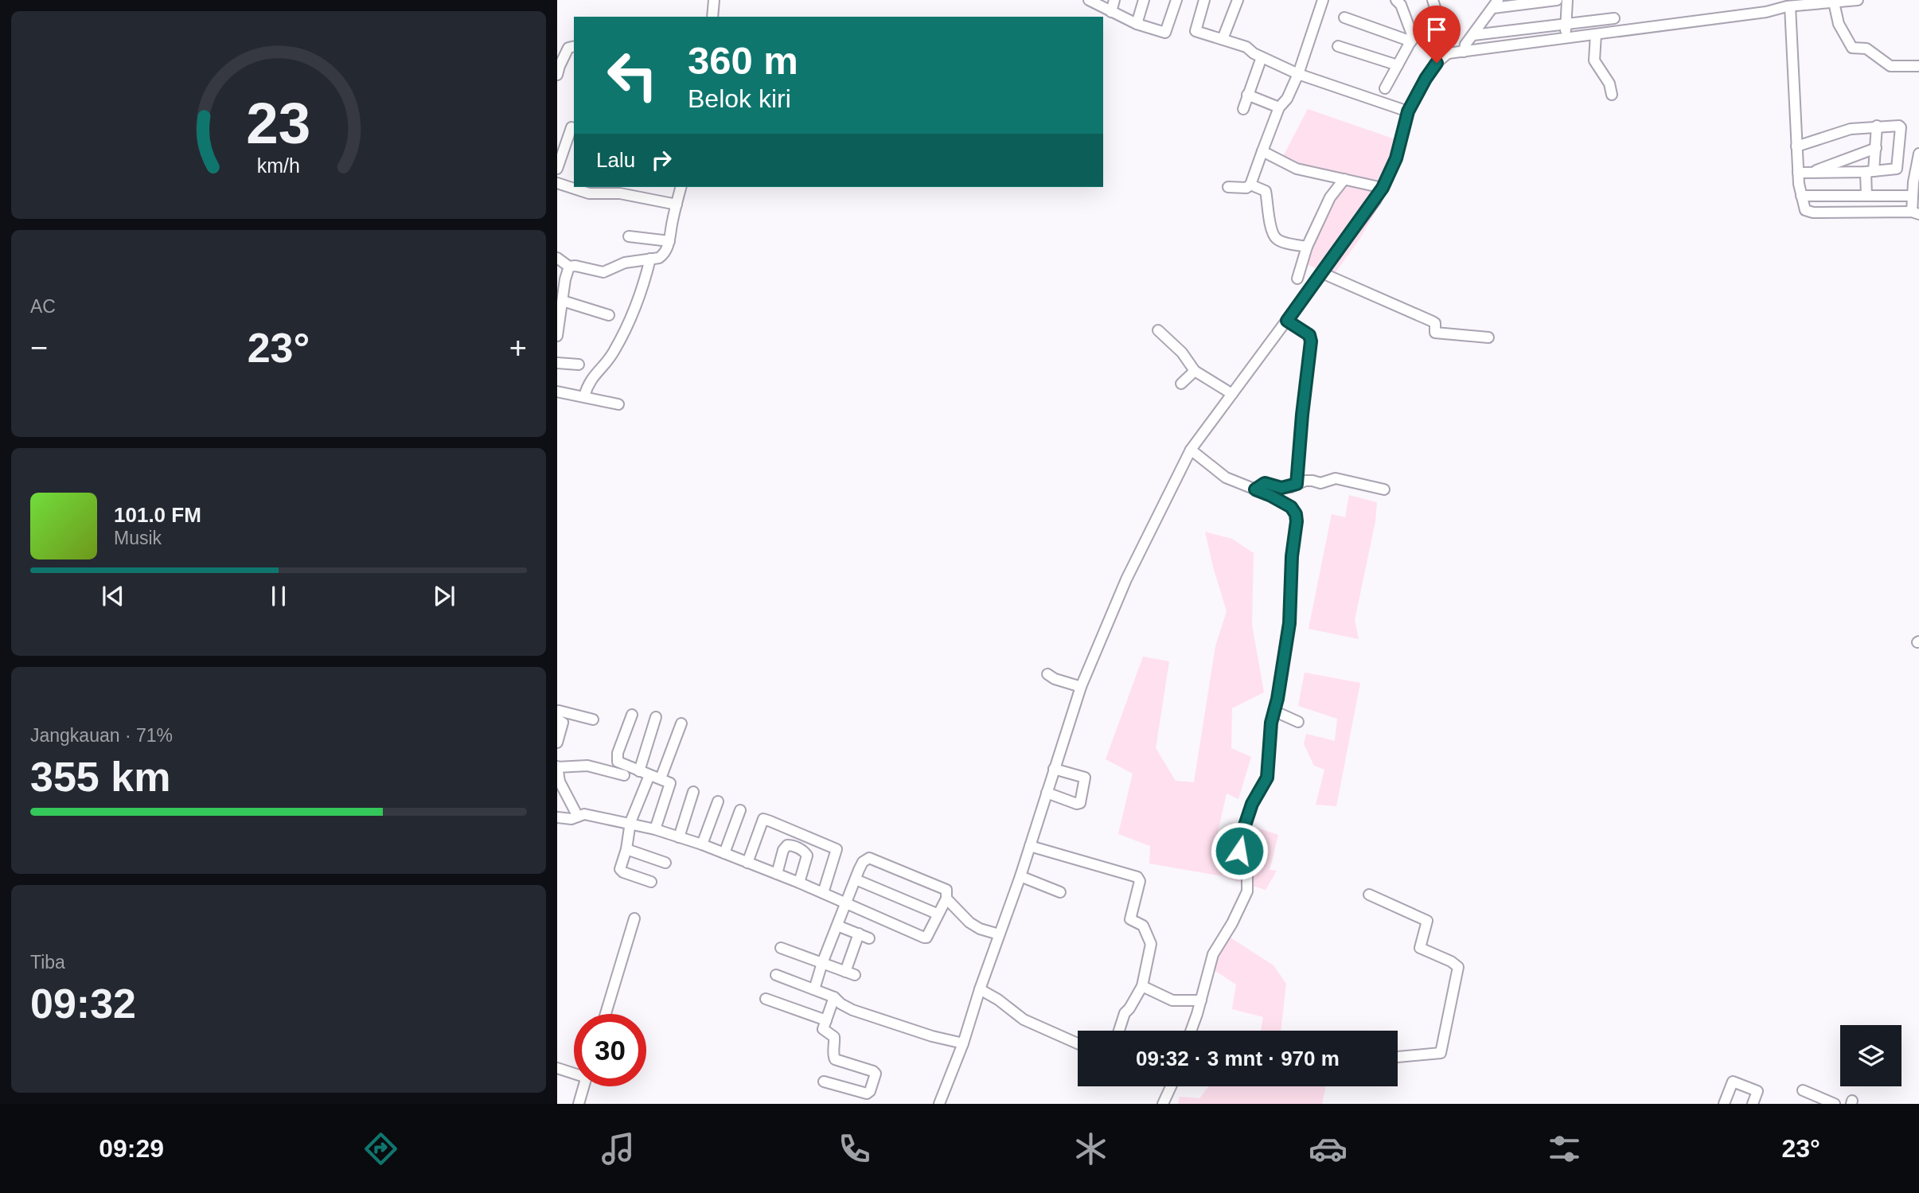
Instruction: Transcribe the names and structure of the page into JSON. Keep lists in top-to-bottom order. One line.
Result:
{"page":{"turn":["360 m","Belok kiri"],"then":"Lalu","tile":["AC",["Jangkauan · 71%","355 km"],["Tiba","09:32"]],"heat":["−","23°","+"],"song":["101.0 FM","Musik"],"limit":"30","trip":"09:32 · 3 mnt · 970 m","tabs":["09:29","23°"],"gauge":["23","km/h"]}}
